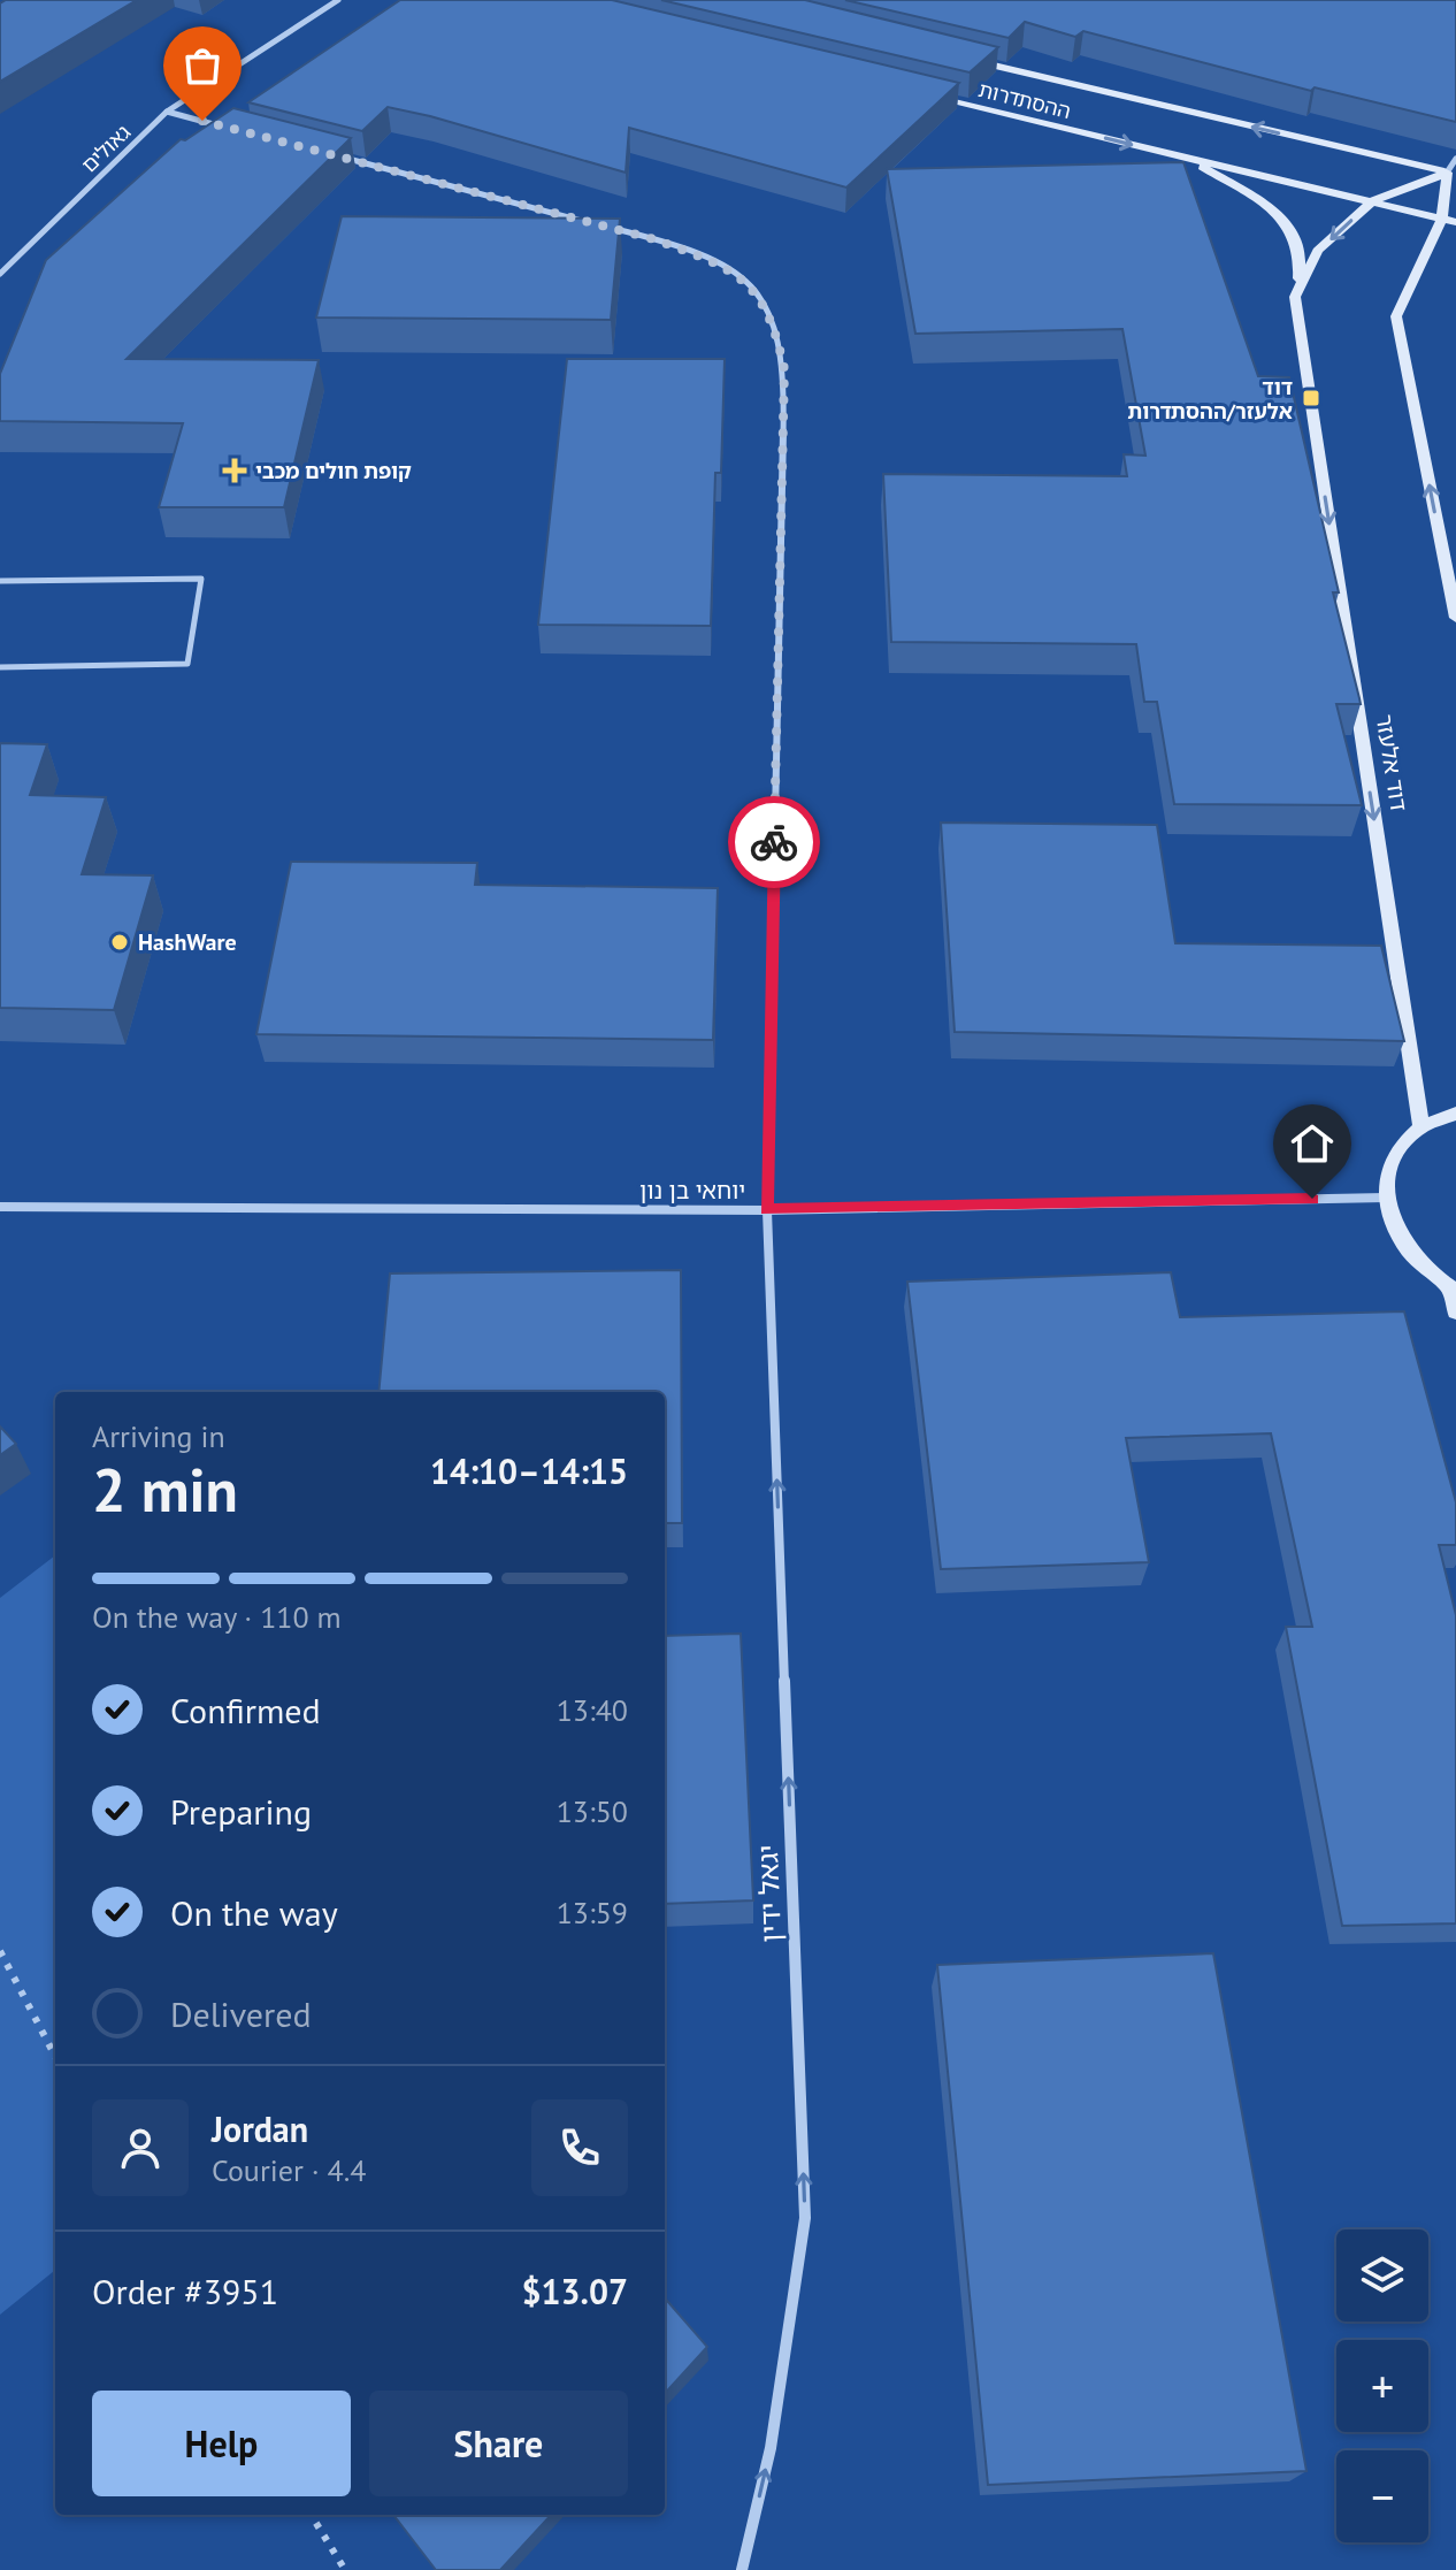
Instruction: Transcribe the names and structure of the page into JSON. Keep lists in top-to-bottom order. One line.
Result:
{"streets":{"street":["ההסתדרות","גאולים","דוד אלעזר","יוחאי בן נון","יגאל ידין"]},"crossings":[["ההסתדרות","דוד אלעזר"],["יוחאי בן נון","יגאל ידין"]],"one_way":["יגאל ידין"],"places":{"transit":["דוד אלעזר/ההסתדרות"],"health":["קופת חולים מכבי"],"other":["HashWare"]},"page":{"heading":["2 min","Arriving in","14:10–14:15"],"panel":["Jordan","Courier · 4.4","Order #3951","$13.07"],"bar":"On the way · 110 m","list":[["Confirmed","13:40"],["Preparing","13:50"],["On the way","13:59"],"Delivered"],"map_buttons":["+","−"],"buttons":["Help","Share"]}}
